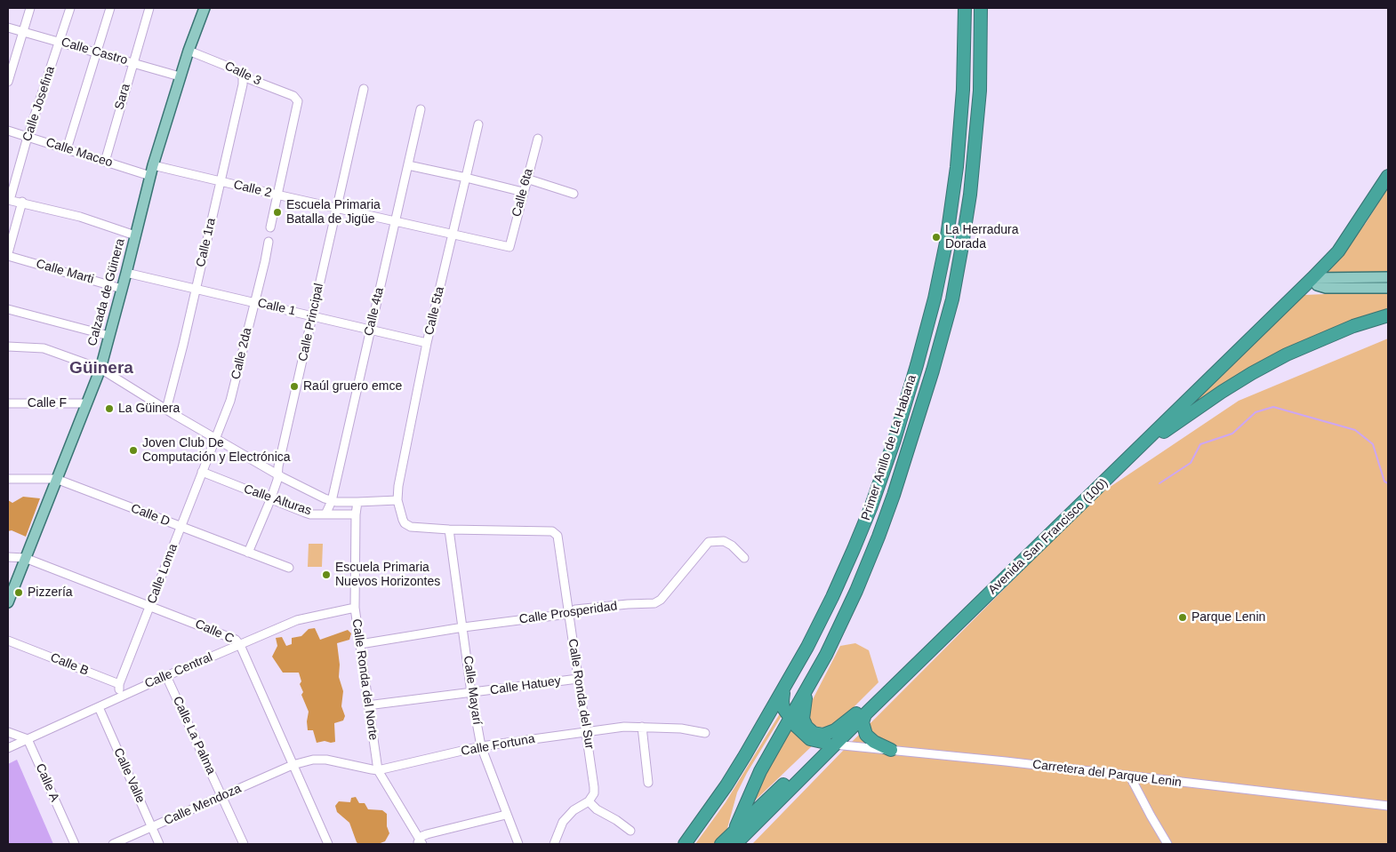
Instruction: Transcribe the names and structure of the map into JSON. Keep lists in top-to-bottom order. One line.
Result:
{"streets":{"highway":["Primer Anillo de La Habana","Avenida San Francisco (100)"],"main road":["Calzada de Güinera"],"street":["Calle Castro","Calle 3","Sara","Calle Josefina","Calle Maceo","Calle 2","Calle 6ta","Calle 1ra","Calle Marti","Calle 1","Calle 5ta","Calle 4ta","Calle Principal","Calle 2da","Calle F","Calle Alturas","Calle D","Calle Loma","Calle Prosperidad","Calle C","Calle B","Calle Central","Calle Ronda del Norte","Calle Hatuey","Calle Mayarí","Calle Ronda del Sur","Calle La Palma","Calle Fortuna","Carretera del Parque Lenin","Calle Valle","Calle A","Calle Mendoza"]},"crossings":[["Calle Castro","Sara"],["Calle Castro","Calle Josefina"],["Calle Castro","Calzada de Güinera"],["Calle 3","Calle 2"],["Calle 3","Calle 1ra"],["Calle 3","Calzada de Güinera"],["Sara","Calle Maceo"],["Calle Josefina","Calle Maceo"],["Calle Maceo","Calzada de Güinera"],["Calle 2","Calle 6ta"],["Calle 2","Calle 1ra"],["Calle 2","Calzada de Güinera"],["Calle 2","Calle 5ta"],["Calle 2","Calle 4ta"],["Calle 2","Calle Principal"],["Calle 1ra","Calle 1"],["Calle Marti","Calzada de Güinera"],["Calzada de Güinera","Calle 1"],["Calzada de Güinera","Calle F"],["Calzada de Güinera","Calle D"],["Calzada de Güinera","Calle C"],["Calle 1","Calle 5ta"],["Calle 1","Calle 4ta"],["Calle 1","Calle Principal"],["Calle 1","Calle 2da"],["Calle 4ta","Calle Alturas"],["Calle Principal","Calle Alturas"],["Calle Principal","Calle D"],["Calle 2da","Calle Loma"],["Calle Alturas","Calle Loma"],["Calle Alturas","Calle Ronda del Norte"],["Calle D","Calle Loma"],["Avenida San Francisco (100)","Carretera del Parque Lenin"],["Calle Loma","Calle C"],["Calle Loma","Calle B"],["Calle Prosperidad","Calle Ronda del Norte"],["Calle Prosperidad","Calle Mayarí"],["Calle Prosperidad","Calle Ronda del Sur"],["Calle C","Calle Central"],["Calle C","Calle Fortuna"],["Calle C","Calle Mendoza"],["Calle Central","Calle Ronda del Norte"],["Calle Central","Calle La Palma"],["Calle Central","Calle Valle"],["Calle Central","Calle A"],["Calle Ronda del Norte","Calle Hatuey"],["Calle Ronda del Norte","Calle Fortuna"],["Calle Hatuey","Calle Mayarí"],["Calle Hatuey","Calle Ronda del Sur"],["Calle Mayarí","Calle Ronda del Sur"],["Calle Mayarí","Calle Fortuna"],["Calle Ronda del Sur","Calle Fortuna"],["Calle La Palma","Calle Mendoza"],["Calle Fortuna","Calle Mendoza"],["Calle Valle","Calle Mendoza"]],"districts":["Güinera"],"places":["Escuela Primaria Batalla de Jigüe","La Herradura Dorada","Raúl gruero emce","La Güinera","Joven Club De Computación y Electrónica","Escuela Primaria Nuevos Horizontes","Pizzería","Parque Lenin"]}
